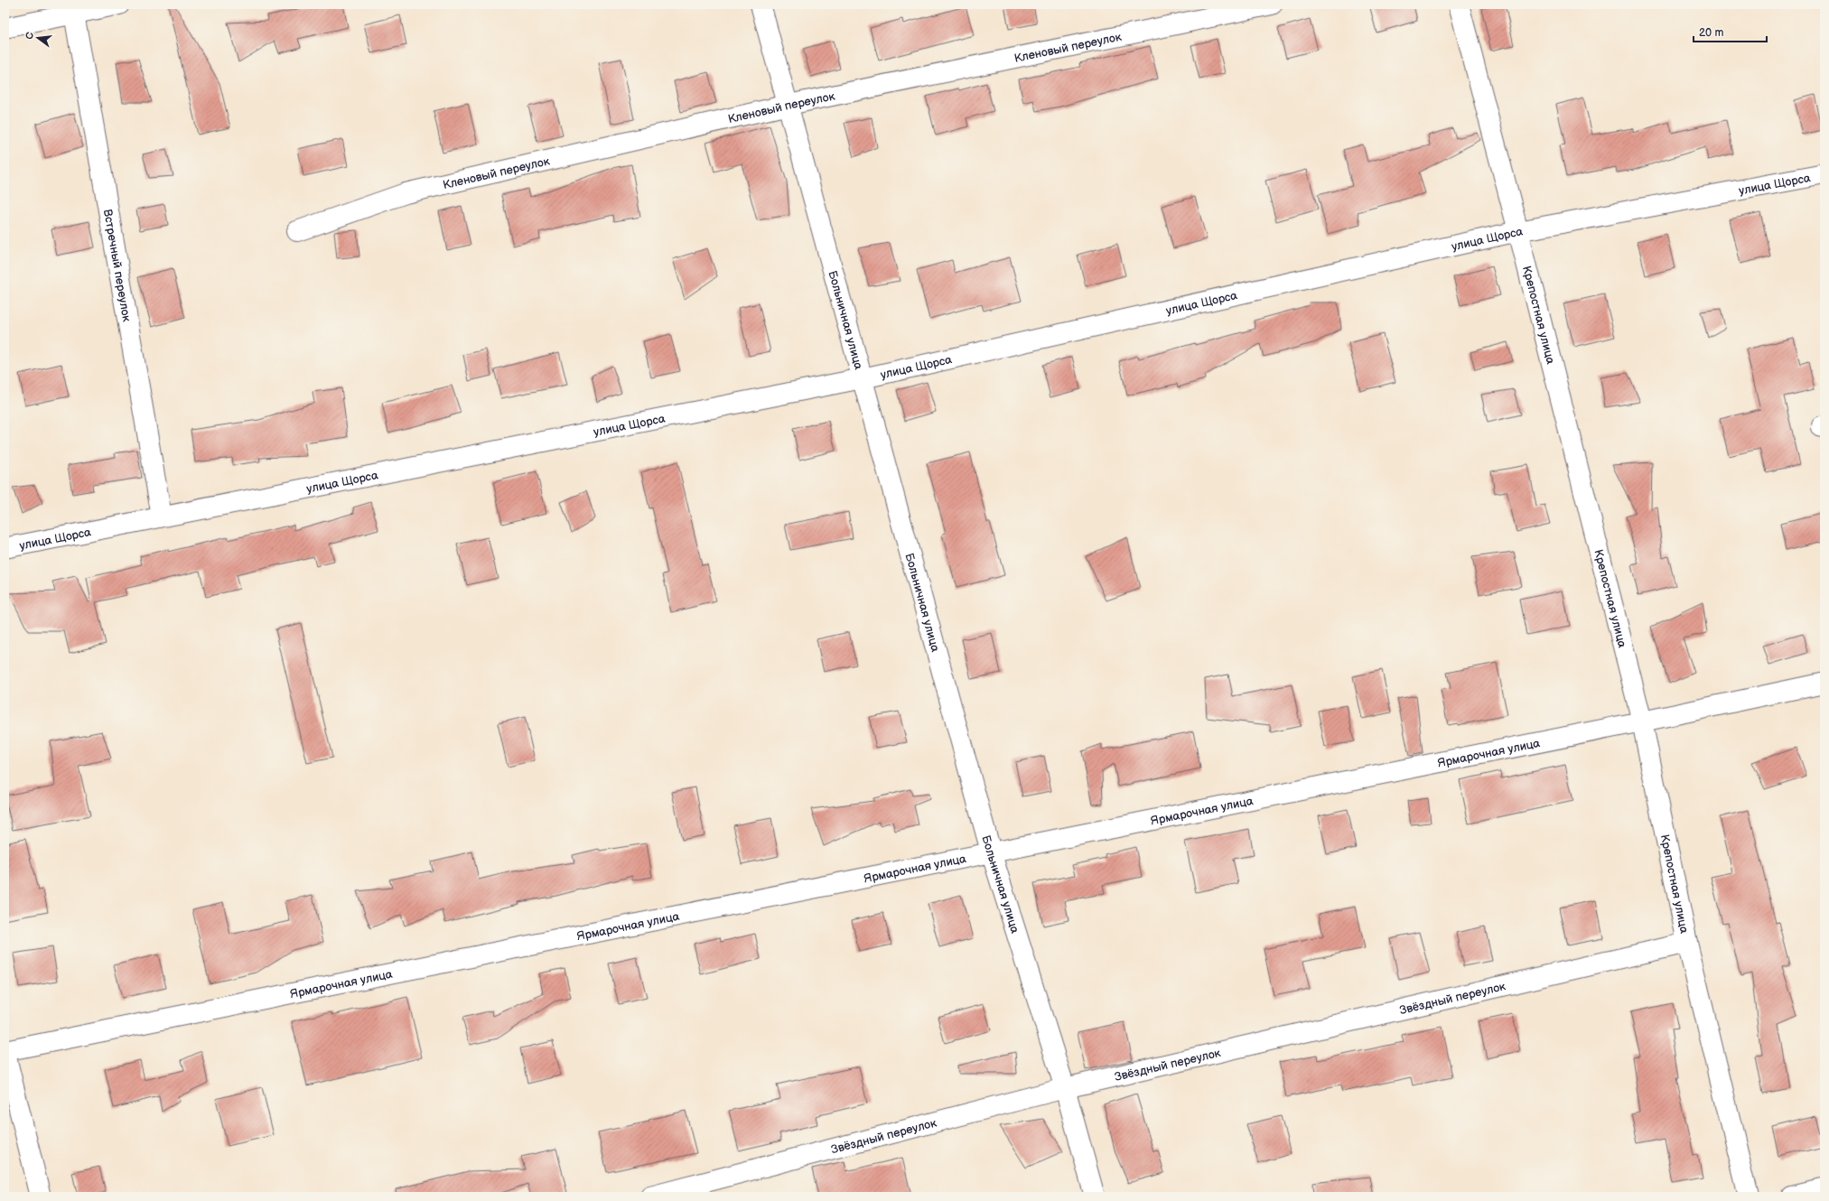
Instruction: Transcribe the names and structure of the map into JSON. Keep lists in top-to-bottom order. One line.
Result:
{"streets":{"street":["Кленовый переулок","улица Щорса","Встречный переулок","Крепостная улица","Больничная улица","Ярмарочная улица","Звёздный переулок"]},"crossings":[["Кленовый переулок","Больничная улица"],["улица Щорса","Встречный переулок"],["улица Щорса","Крепостная улица"],["улица Щорса","Больничная улица"],["Крепостная улица","Ярмарочная улица"],["Крепостная улица","Звёздный переулок"],["Больничная улица","Ярмарочная улица"],["Больничная улица","Звёздный переулок"]],"scale_bar":"20 m","north":"left"}
